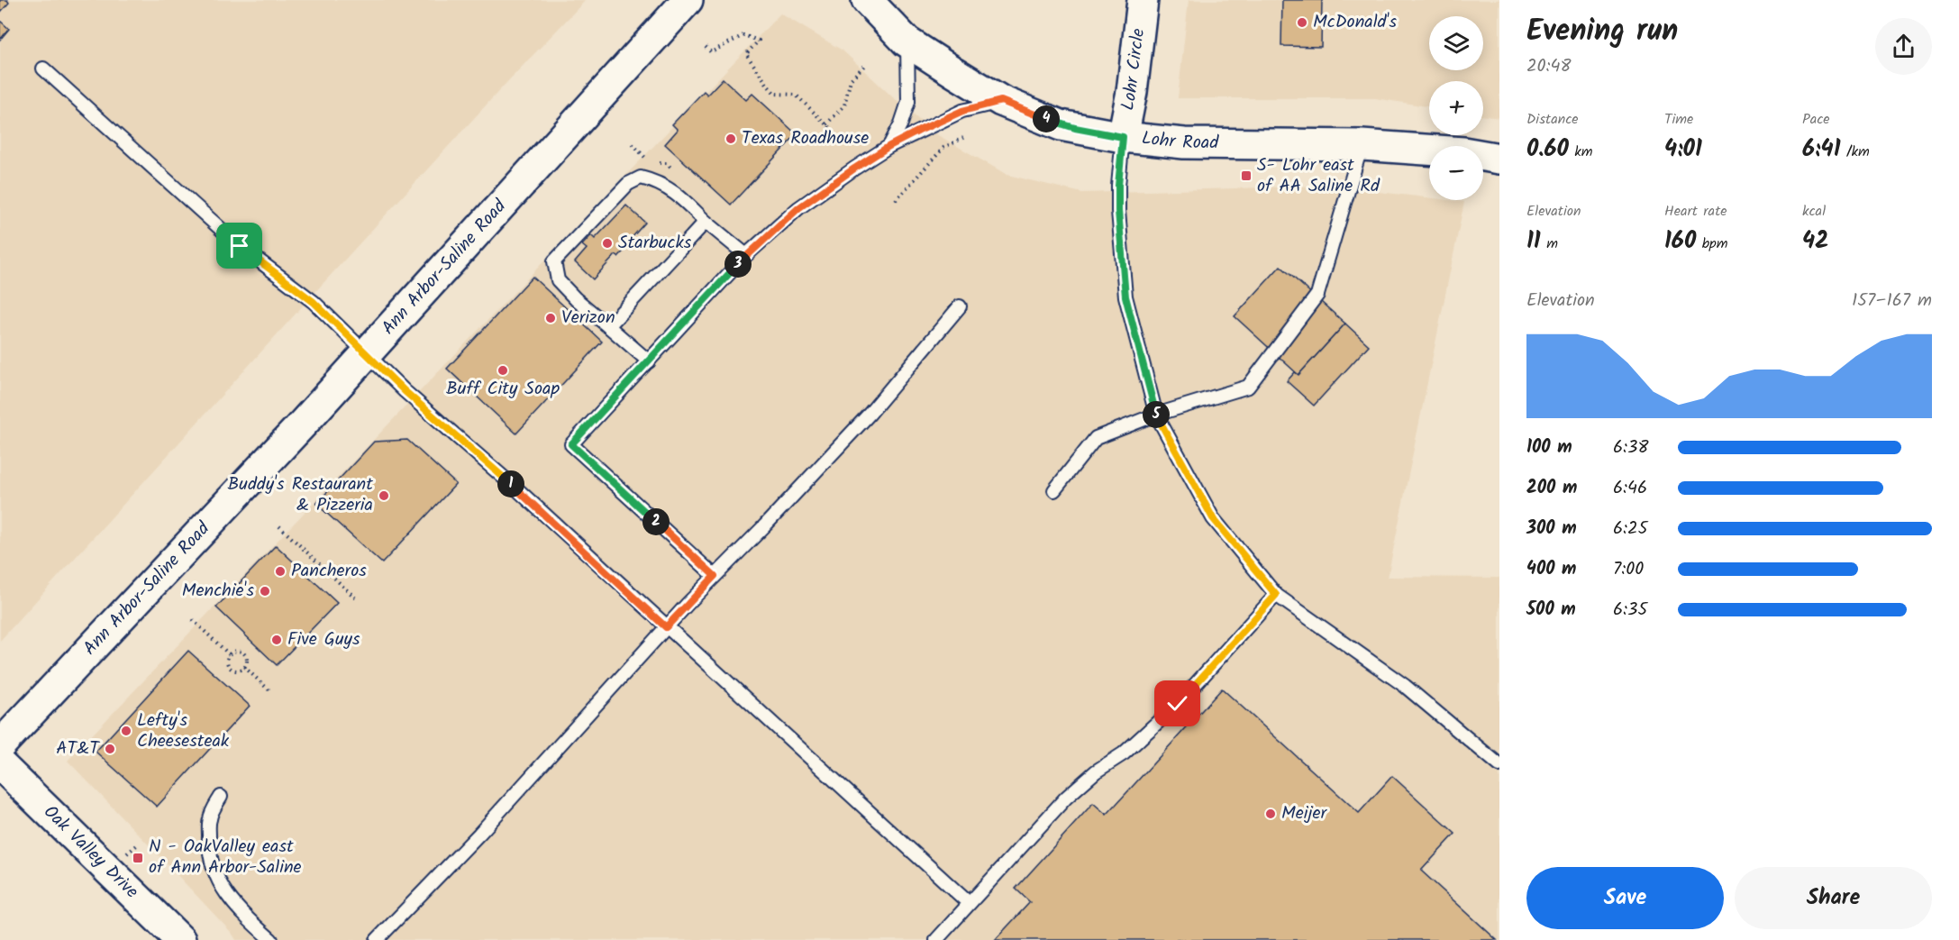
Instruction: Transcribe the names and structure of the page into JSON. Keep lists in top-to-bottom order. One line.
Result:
{"streets":{"street":["Lohr Circle","Lohr Road","Ann Arbor-Saline Road","Oak Valley Drive"]},"crossings":[["Lohr Circle","Lohr Road"]],"places":{"other":["McDonald's","Texas Roadhouse","Starbucks","Verizon","Buff City Soap","Buddy's Restaurant & Pizzeria","Pancheros","Menchie's","Five Guys","Lefty's Cheesesteak","AT&T","Meijer"],"transit":["S- Lohr east of AA Saline Rd","N - OakValley east of Ann Arbor-Saline"]},"page":{"heading":["Evening run","20:48"],"map_buttons":["+","−"],"stats":[["Distance","0.60 km"],["Time","4:01"],["Pace","6:41 /km"],["Elevation","11 m"],["Heart rate","160 bpm"],["kcal","42"]],"pins":["4","3","5","1","2"],"chart":["Elevation","157–167 m"],"list":[{"name":"100 m","note":"6:38"},{"name":"200 m","note":"6:46"},{"name":"300 m","note":"6:25"},{"name":"400 m","note":"7:00"},{"name":"500 m","note":"6:35"}],"buttons":["Save","Share"]}}
